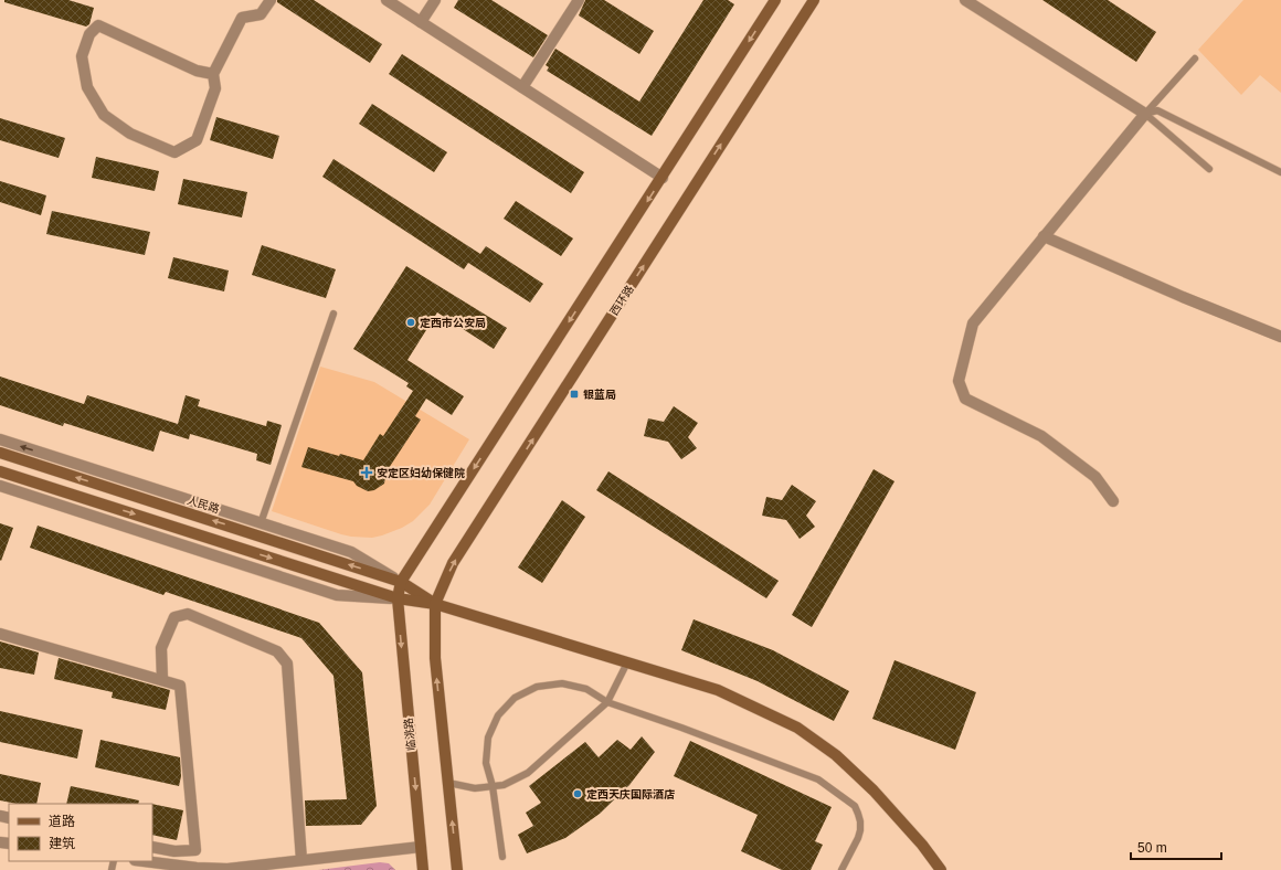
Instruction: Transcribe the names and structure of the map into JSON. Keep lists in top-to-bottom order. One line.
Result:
{"streets":{"main road":["西环路","人民路","临洮路"]},"crossings":[["西环路","人民路"]],"places":{"other":["定西市公安局","定西天庆国际酒店"],"transit":["银蓝局"],"health":["安定区妇幼保健院"]},"legend":["道路","建筑"],"scale_bar":"50 m"}
